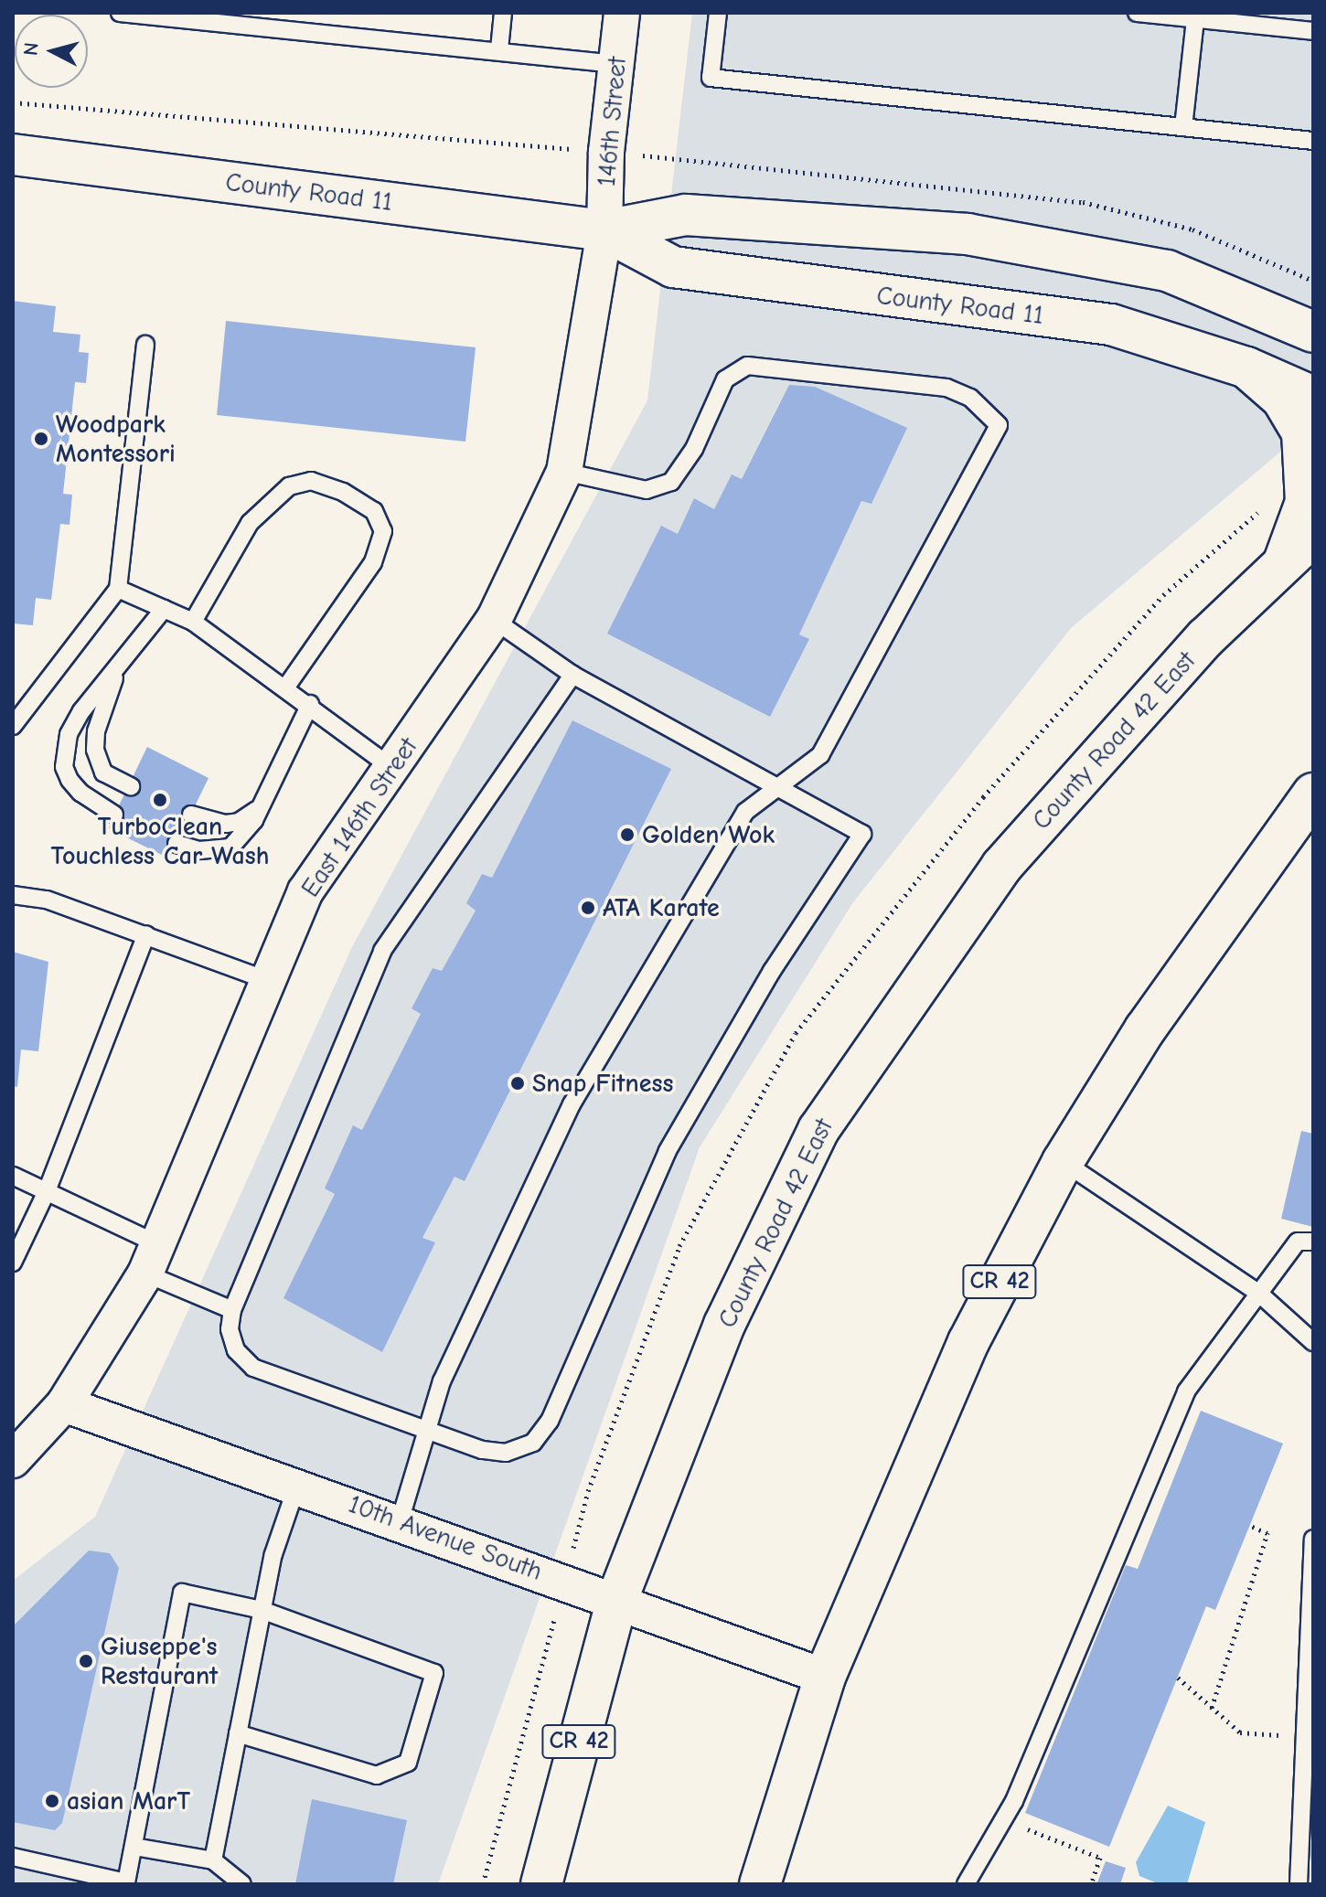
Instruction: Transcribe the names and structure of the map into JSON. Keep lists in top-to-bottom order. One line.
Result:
{"streets":{"main road":["County Road 11","County Road 42 East","CR 42"],"street":["146th Street","East 146th Street","10th Avenue South"]},"crossings":[["146th Street","County Road 11"],["146th Street","East 146th Street"],["County Road 11","East 146th Street"],["County Road 42 East","10th Avenue South"],["East 146th Street","10th Avenue South"],["CR 42","10th Avenue South"]],"places":["Woodpark Montessori","TurboClean Touchless Car Wash","Golden Wok","ATA Karate","Snap Fitness","Giuseppe's Restaurant","asian MarT"],"north":"left"}
